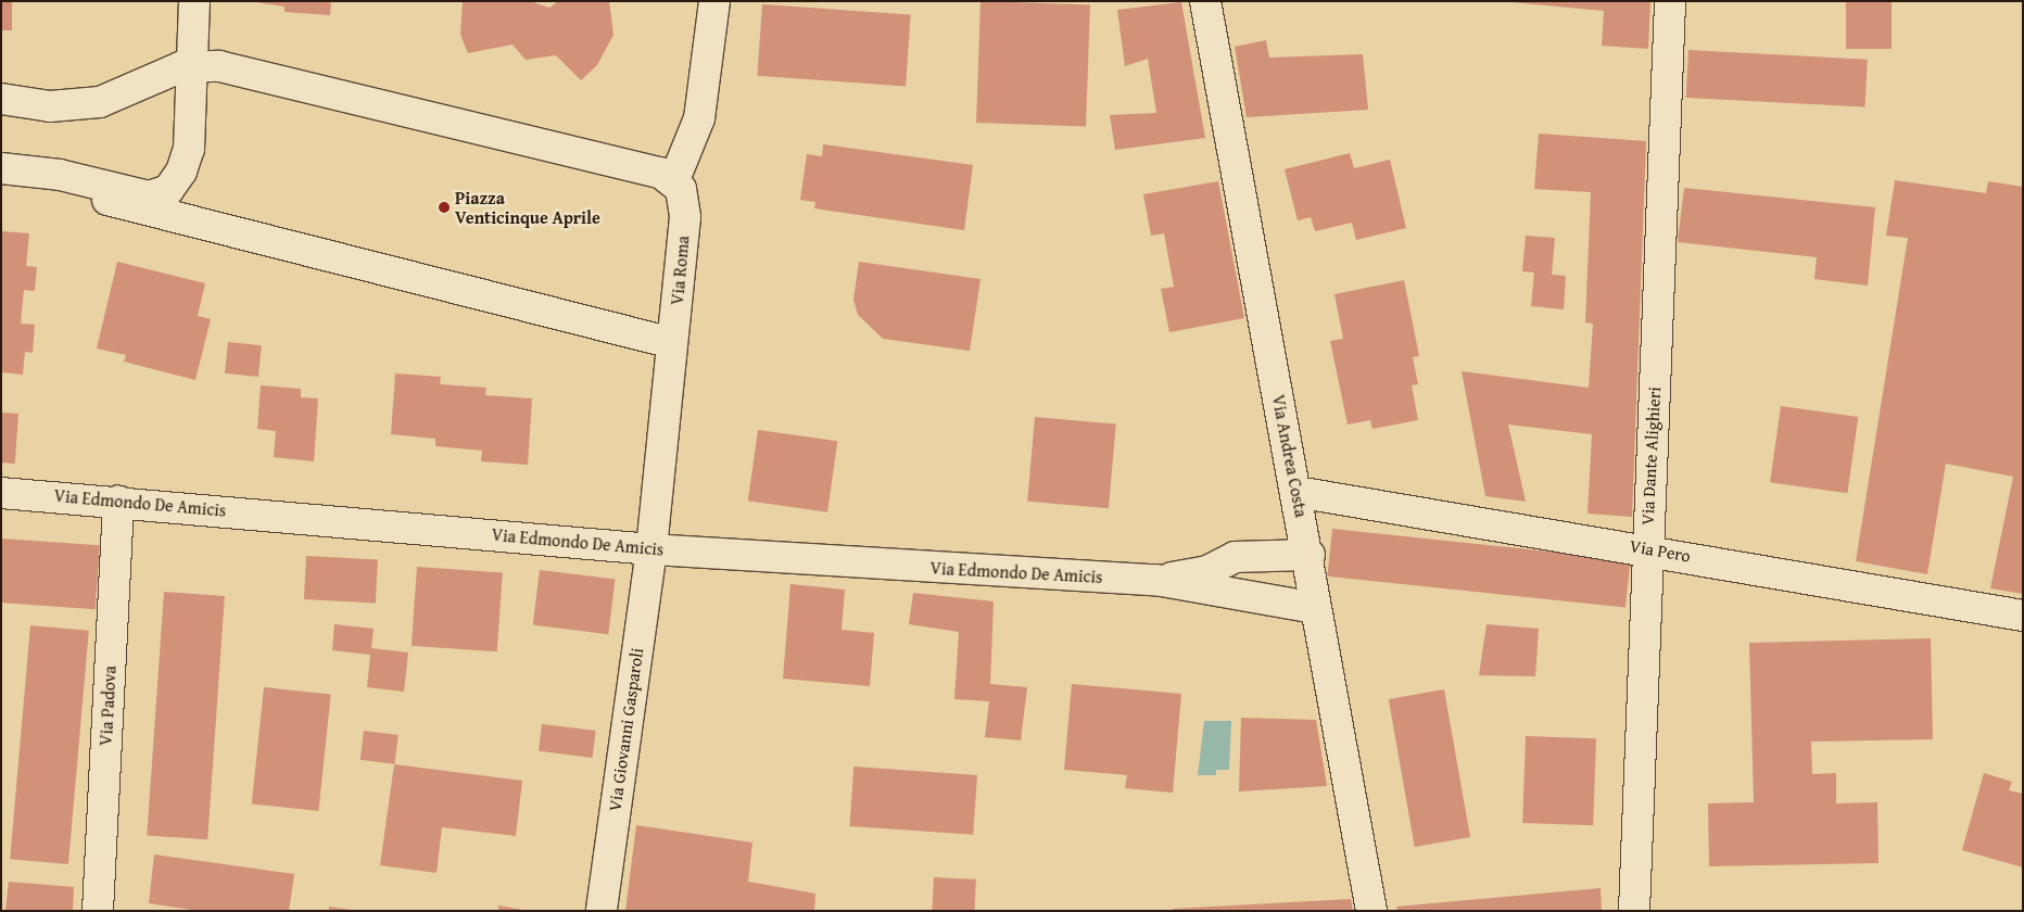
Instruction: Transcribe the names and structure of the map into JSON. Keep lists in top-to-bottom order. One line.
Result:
{"streets":{"street":["Via Roma","Via Andrea Costa","Via Dante Alighieri","Via Edmondo De Amicis","Via Pero","Via Padova","Via Giovanni Gasparoli"]},"crossings":[["Via Roma","Via Edmondo De Amicis"],["Via Roma","Via Giovanni Gasparoli"],["Via Andrea Costa","Via Edmondo De Amicis"],["Via Andrea Costa","Via Pero"],["Via Dante Alighieri","Via Pero"],["Via Edmondo De Amicis","Via Padova"],["Via Edmondo De Amicis","Via Giovanni Gasparoli"]],"places":["Piazza Venticinque Aprile"]}
